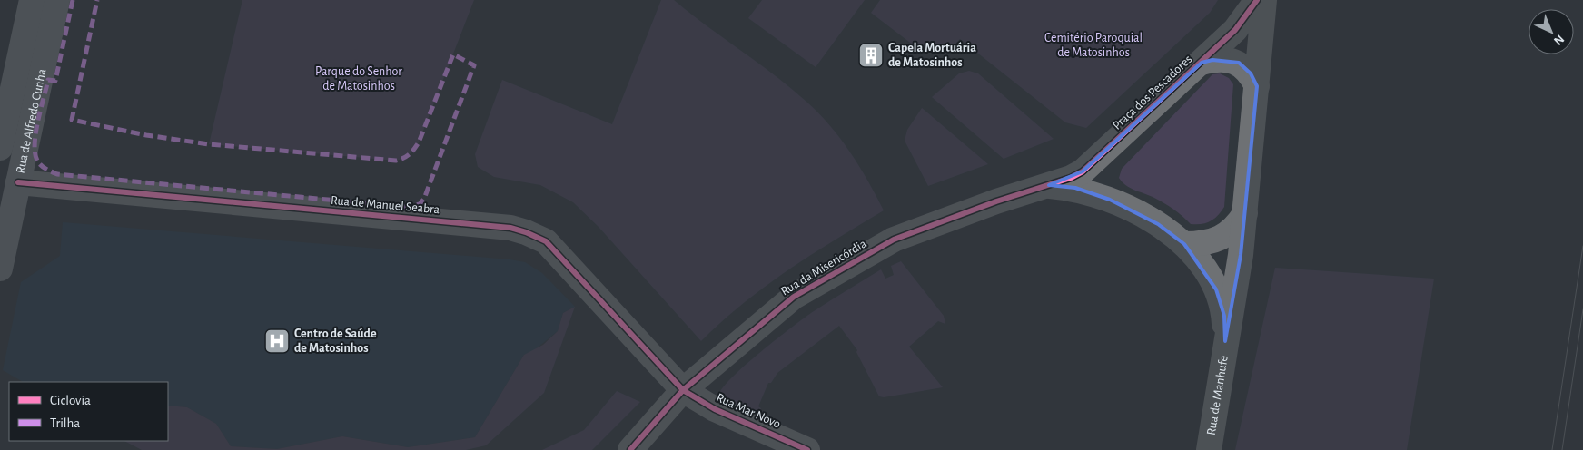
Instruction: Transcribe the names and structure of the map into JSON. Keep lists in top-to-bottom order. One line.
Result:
{"streets":{"main road":["Rua de Alfredo Cunha"],"street":["Praça dos Pescadores","Rua de Manuel Seabra","Rua da Misericórdia","Rua de Manhufe","Rua Mar Novo"]},"crossings":[["Praça dos Pescadores","Rua da Misericórdia"],["Rua de Alfredo Cunha","Rua de Manuel Seabra"],["Rua de Manuel Seabra","Rua da Misericórdia"],["Rua de Manuel Seabra","Rua Mar Novo"],["Rua da Misericórdia","Rua Mar Novo"]],"parks":["Cemitério Paroquial de Matosinhos","Parque do Senhor de Matosinhos"],"places":{"building":["Capela Mortuária de Matosinhos"],"hospital":["Centro de Saúde de Matosinhos"]},"legend":["Ciclovia","Trilha"],"north":"bottom right"}
